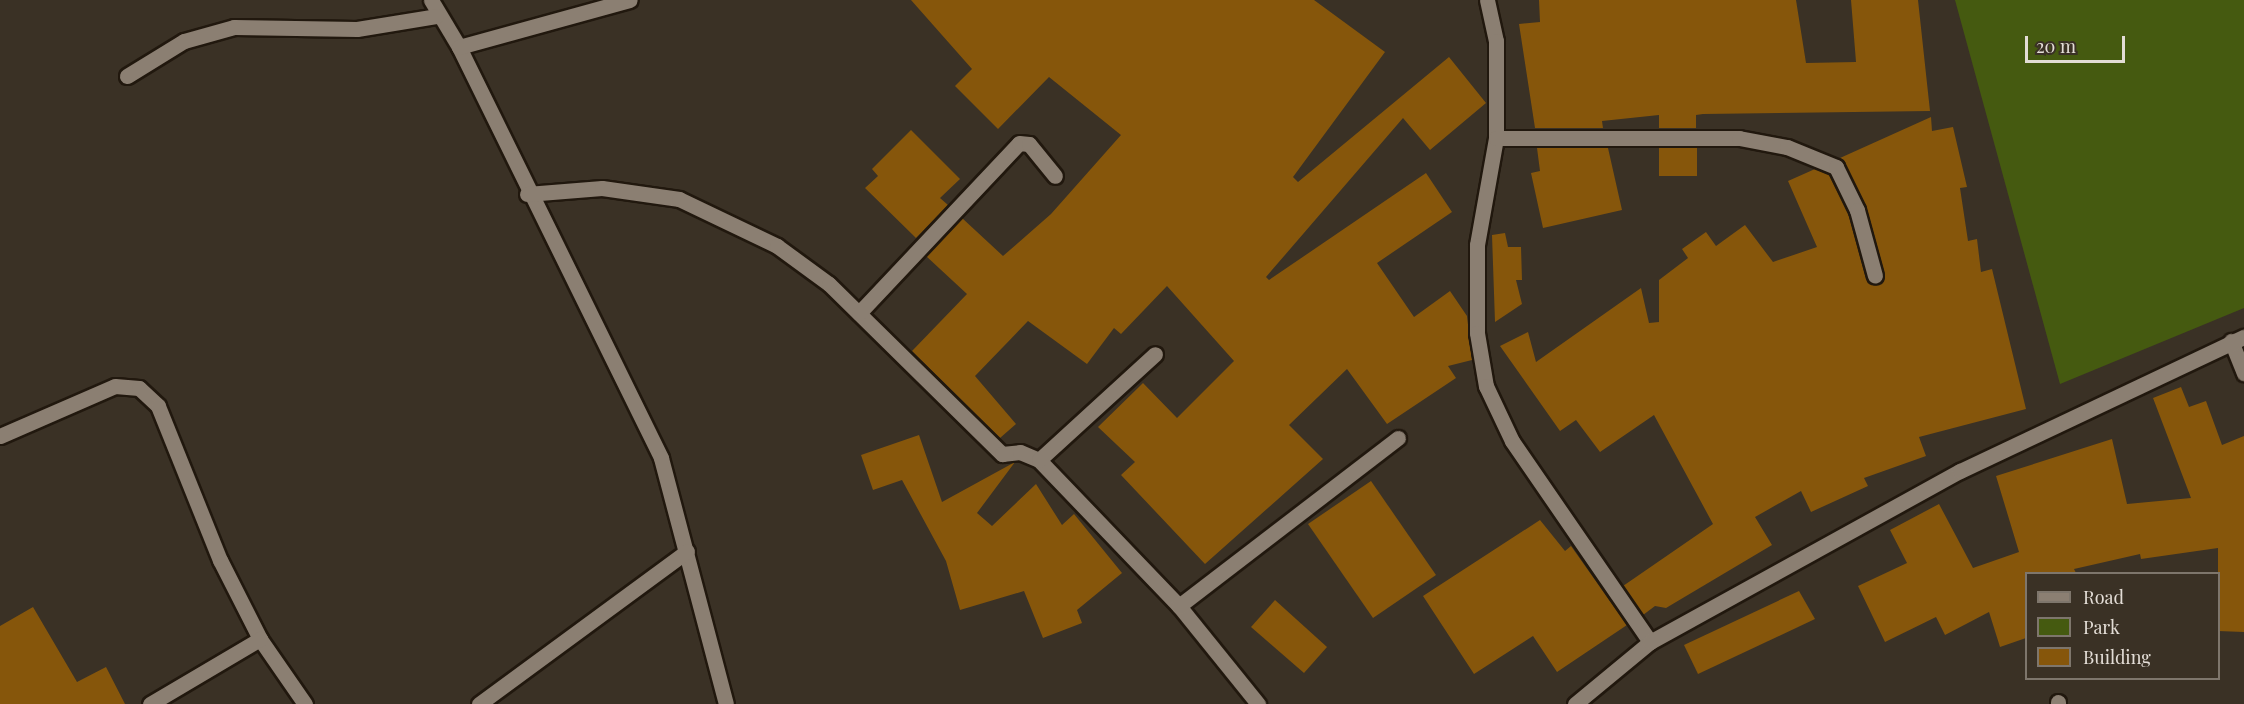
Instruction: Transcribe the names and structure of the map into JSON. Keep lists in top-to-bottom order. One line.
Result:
{"legend":["Road","Park","Building"],"scale_bar":"20 m"}
